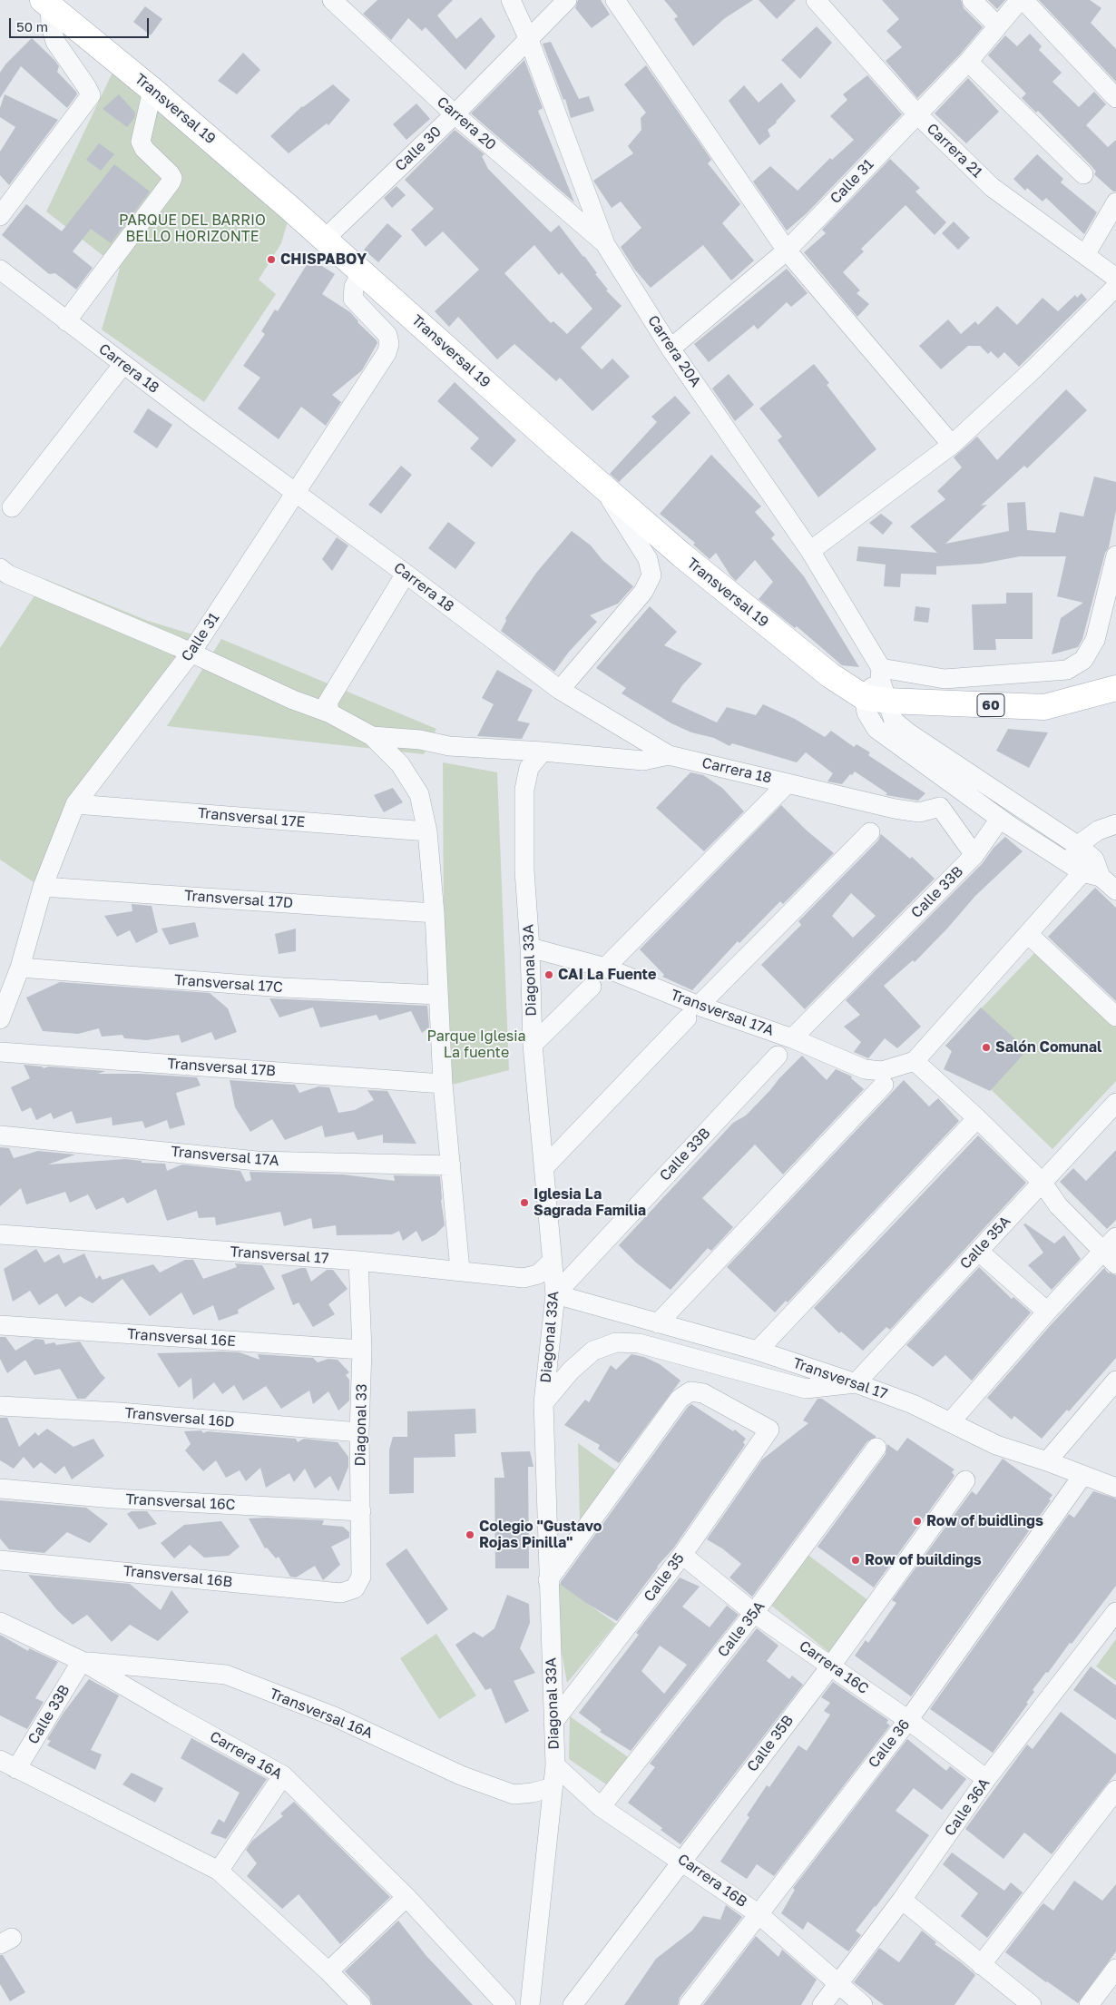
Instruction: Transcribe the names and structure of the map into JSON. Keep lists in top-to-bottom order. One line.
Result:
{"streets":{"main road":["Transversal 19","60"],"street":["Carrera 20","Calle 30","Carrera 21","Calle 31","Carrera 20A","Carrera 18","Transversal 17E","Calle 33B","Transversal 17D","Diagonal 33A","Transversal 17C","Transversal 17A","Transversal 17B","Calle 35A","Transversal 17","Transversal 16E","Transversal 16D","Diagonal 33","Transversal 16C","Transversal 16B","Calle 35","Carrera 16C","Transversal 16A","Calle 35B","Calle 36","Carrera 16A","Calle 36A","Carrera 16B"]},"crossings":[["Transversal 19","Calle 30"],["Transversal 19","Calle 31"],["Transversal 19","Carrera 20A"],["Transversal 19","60"],["Carrera 20","Calle 30"],["Carrera 20","Carrera 20A"],["Calle 30","Carrera 20A"],["Carrera 21","Calle 31"],["Calle 31","Carrera 20A"],["Calle 31","Carrera 18"],["Calle 31","Transversal 17E"],["Calle 31","Transversal 17D"],["Calle 31","Transversal 17C"],["Carrera 20A","60"],["Calle 33B","Diagonal 33A"],["Calle 33B","Transversal 17A"],["Calle 33B","Transversal 17"],["Calle 33B","Transversal 16A"],["Calle 33B","Carrera 16A"],["Diagonal 33A","Transversal 17A"],["Diagonal 33A","Transversal 17"],["Diagonal 33A","Calle 35"],["Diagonal 33A","Carrera 16B"],["Calle 35A","Transversal 17"],["Calle 35A","Carrera 16C"],["Calle 35A","Carrera 16B"],["Transversal 17","Diagonal 33"],["Transversal 17","Calle 36"],["Transversal 16E","Diagonal 33"],["Transversal 16D","Diagonal 33"],["Diagonal 33","Transversal 16C"],["Diagonal 33","Transversal 16B"],["Calle 35","Carrera 16C"],["Carrera 16C","Calle 35B"],["Carrera 16C","Calle 36"],["Carrera 16C","Calle 36A"],["Transversal 16A","Carrera 16A"],["Calle 35B","Carrera 16B"],["Calle 36","Carrera 16B"],["Calle 36A","Carrera 16B"]],"parks":["PARQUE DEL BARRIO BELLO HORIZONTE","Parque Iglesia La fuente"],"places":["CHISPABOY","CAI La Fuente","Salón Comunal","Iglesia La Sagrada Familia","Row of buidlings","Colegio \"Gustavo Rojas Pinilla\"","Row of buildings"],"scale_bar":"50 m"}
